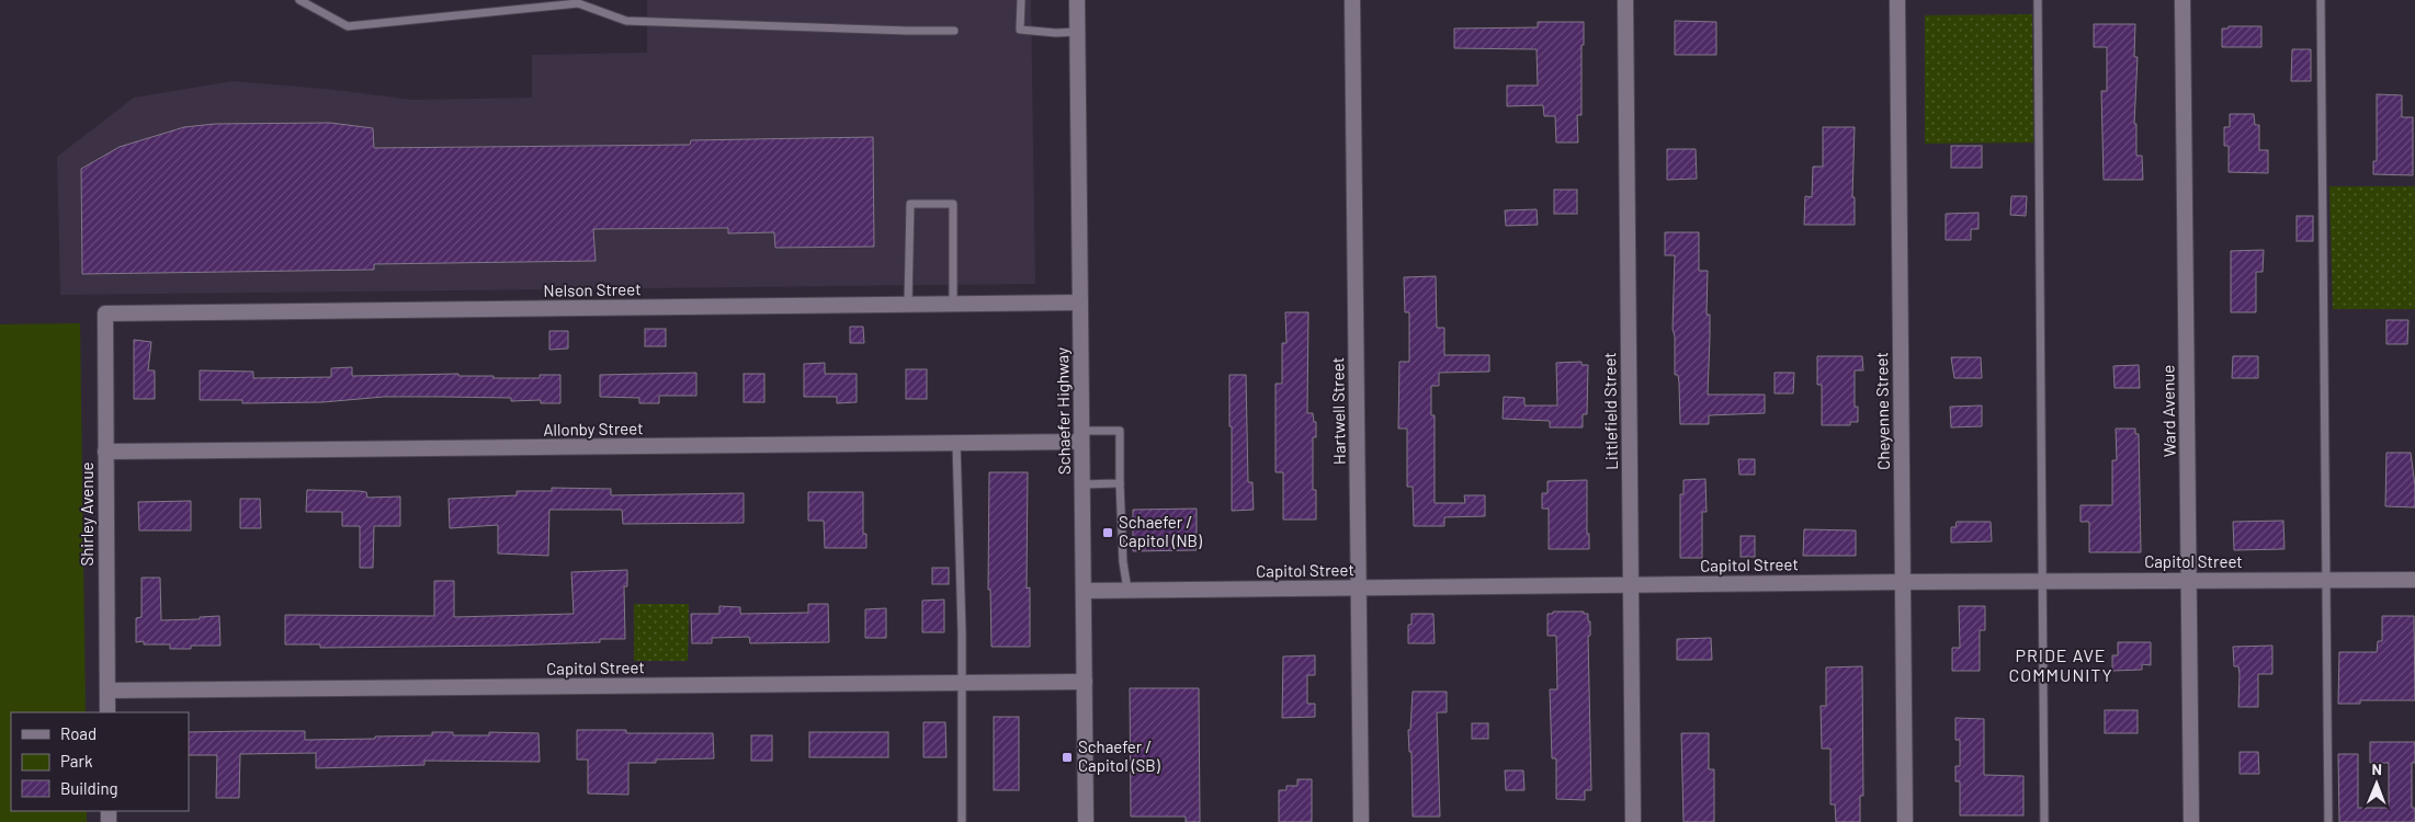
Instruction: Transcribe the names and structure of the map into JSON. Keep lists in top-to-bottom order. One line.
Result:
{"streets":{"street":["Nelson Street","Schaefer Highway","Hartwell Street","Littlefield Street","Cheyenne Street","Ward Avenue","Allonby Street","Shirley Avenue","Capitol Street"]},"crossings":[["Nelson Street","Schaefer Highway"],["Nelson Street","Shirley Avenue"],["Schaefer Highway","Allonby Street"],["Schaefer Highway","Capitol Street"],["Hartwell Street","Capitol Street"],["Littlefield Street","Capitol Street"],["Cheyenne Street","Capitol Street"],["Ward Avenue","Capitol Street"],["Allonby Street","Shirley Avenue"],["Shirley Avenue","Capitol Street"]],"districts":["PRIDE AVE COMMUNITY"],"places":{"transit":["Schaefer / Capitol (NB)","Schaefer / Capitol (SB)"]},"legend":["Road","Park","Building"],"north":"top"}
